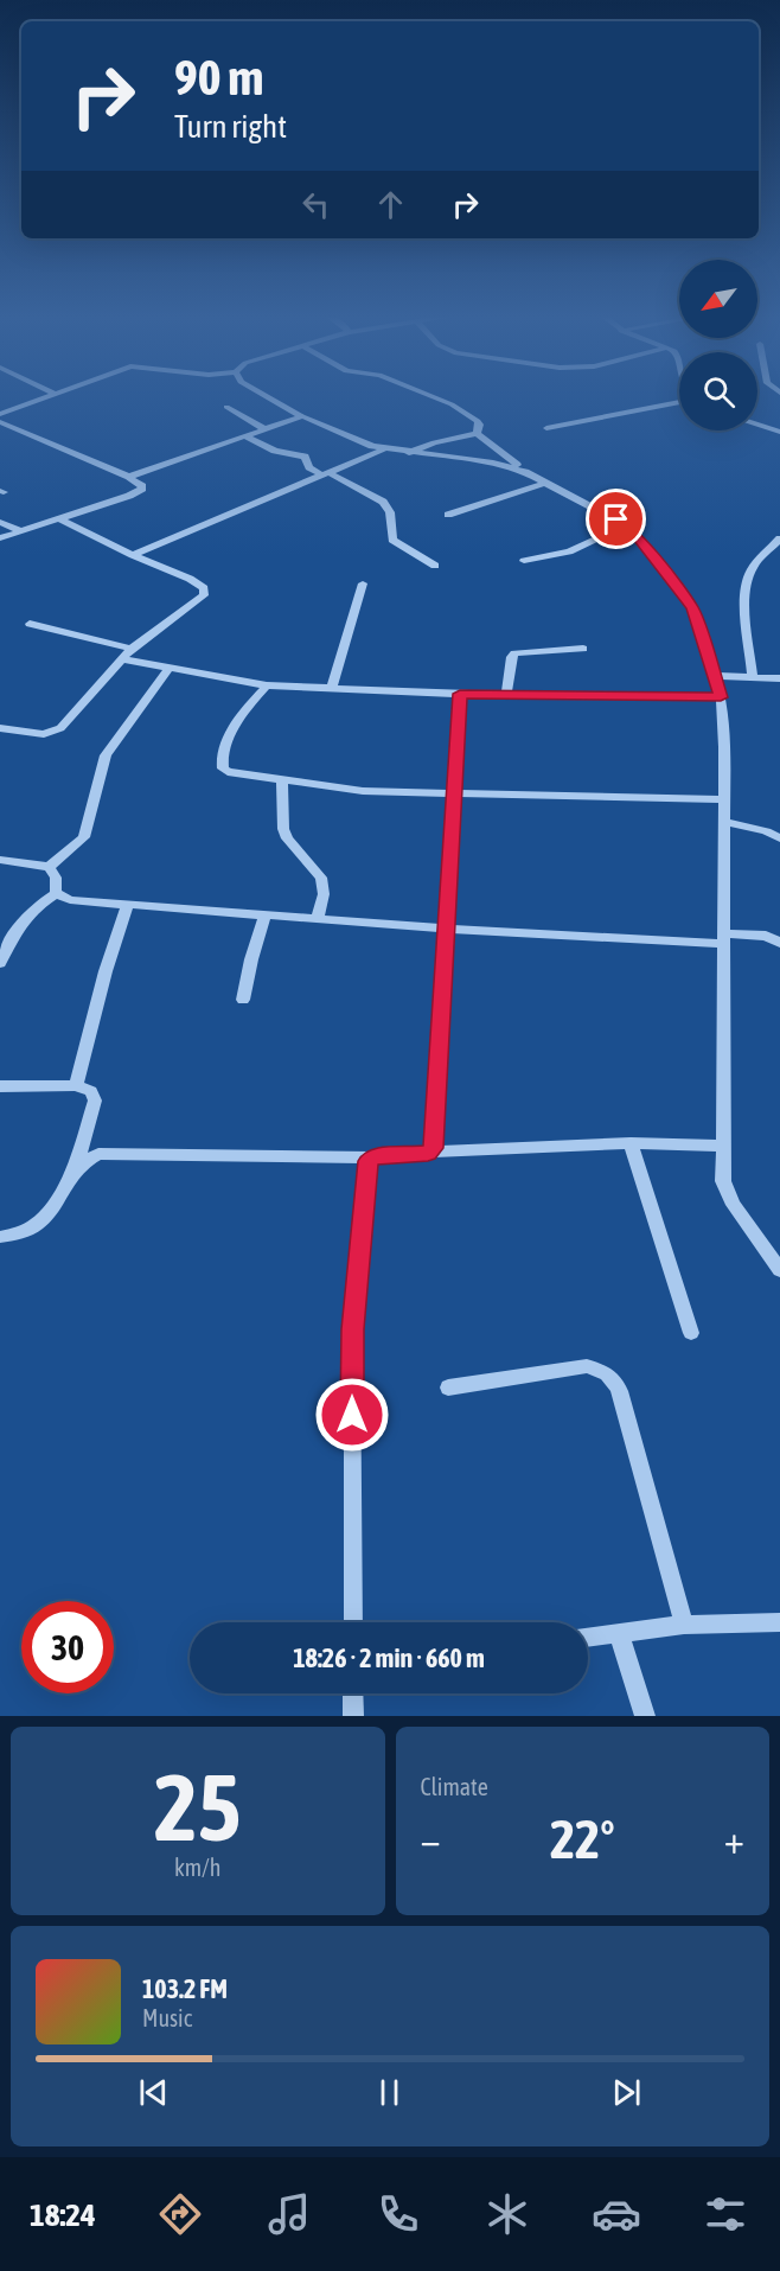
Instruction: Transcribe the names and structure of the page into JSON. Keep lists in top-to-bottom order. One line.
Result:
{"north":"bottom left","page":{"turn":["90 m","Turn right"],"limit":"30","trip":"18:26 · 2 min · 660 m","tile":[["25","km/h"],"Climate"],"heat":["−","22°","+"],"song":["103.2 FM","Music"],"tabs":"18:24"}}
